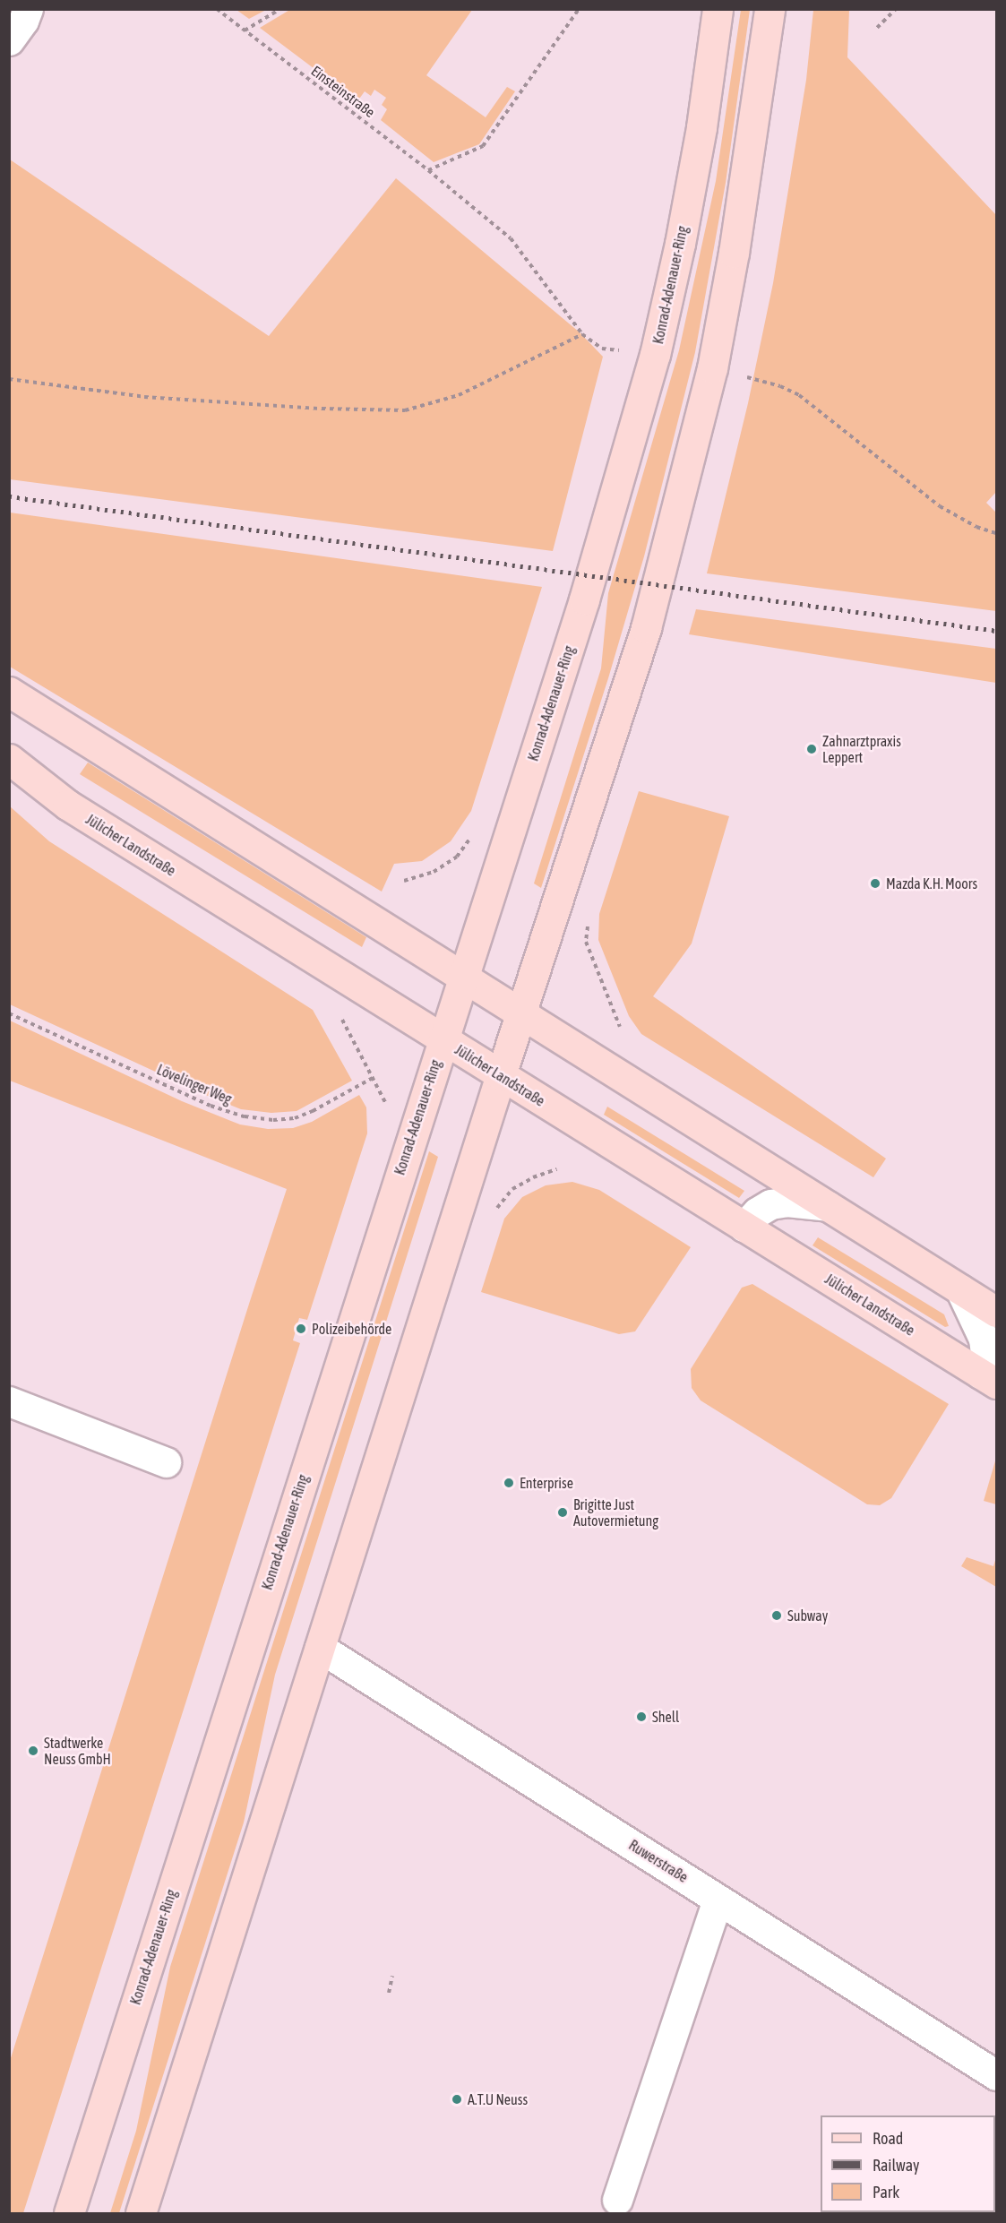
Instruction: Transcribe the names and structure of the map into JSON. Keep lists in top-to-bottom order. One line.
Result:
{"streets":{"main road":["Konrad-Adenauer-Ring","Jülicher Landstraße"],"street":["Ruwerstraße"],"path":["Einsteinstraße","Lövelinger Weg"]},"crossings":[["Einsteinstraße","Konrad-Adenauer-Ring"],["Konrad-Adenauer-Ring","Jülicher Landstraße"]],"places":["Zahnarztpraxis Leppert","Mazda K.H. Moors","Polizeibehörde","Enterprise","Brigitte Just Autovermietung","Subway","Shell","Stadtwerke Neuss GmbH","A.T.U Neuss"],"legend":["Road","Railway","Park"]}
